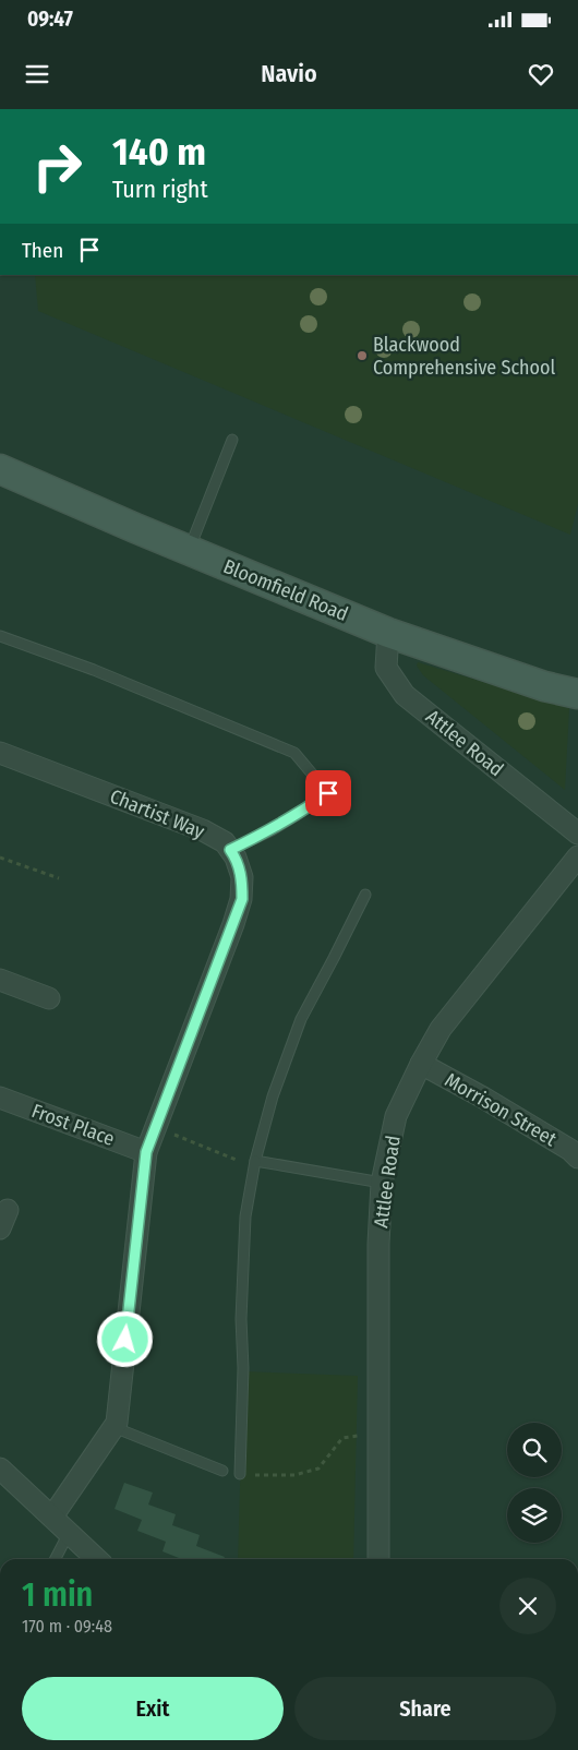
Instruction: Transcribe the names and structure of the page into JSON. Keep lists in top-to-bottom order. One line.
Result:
{"streets":{"street":["Bloomfield Road","Attlee Road","Chartist Way","Morrison Street","Frost Place"]},"crossings":[["Bloomfield Road","Attlee Road"],["Attlee Road","Morrison Street"],["Chartist Way","Frost Place"]],"places":["Blackwood Comprehensive School"],"page":{"status":"09:47","header":"Navio","turn":["140 m","Turn right"],"then":"Then","heading":["1 min","170 m · 09:48"],"buttons":["Exit","Share"]}}
